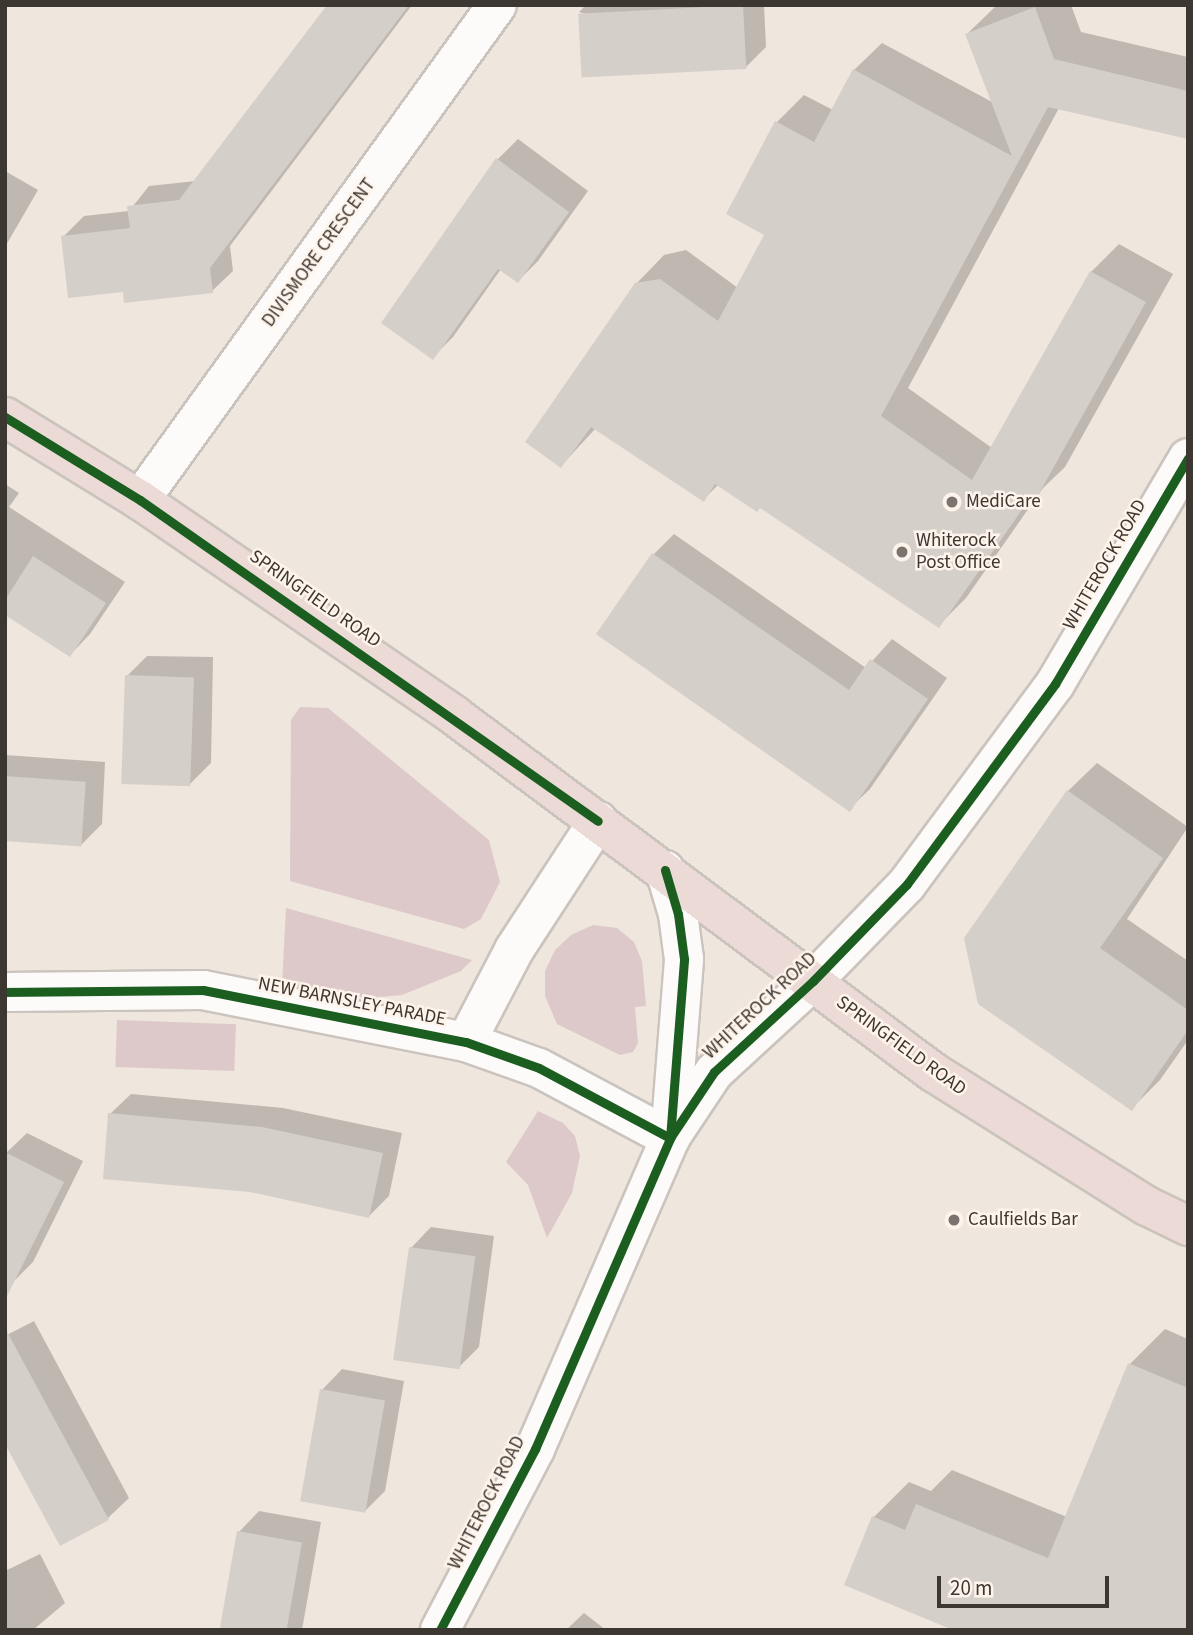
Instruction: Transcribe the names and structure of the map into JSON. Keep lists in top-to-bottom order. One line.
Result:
{"streets":{"highway":["SPRINGFIELD ROAD"],"street":["DIVISMORE CRESCENT","WHITEROCK ROAD","NEW BARNSLEY PARADE"]},"crossings":[["DIVISMORE CRESCENT","SPRINGFIELD ROAD"],["WHITEROCK ROAD","SPRINGFIELD ROAD"],["WHITEROCK ROAD","NEW BARNSLEY PARADE"]],"places":["MediCare","Whiterock Post Office","Caulfields Bar"],"scale_bar":"20 m"}
